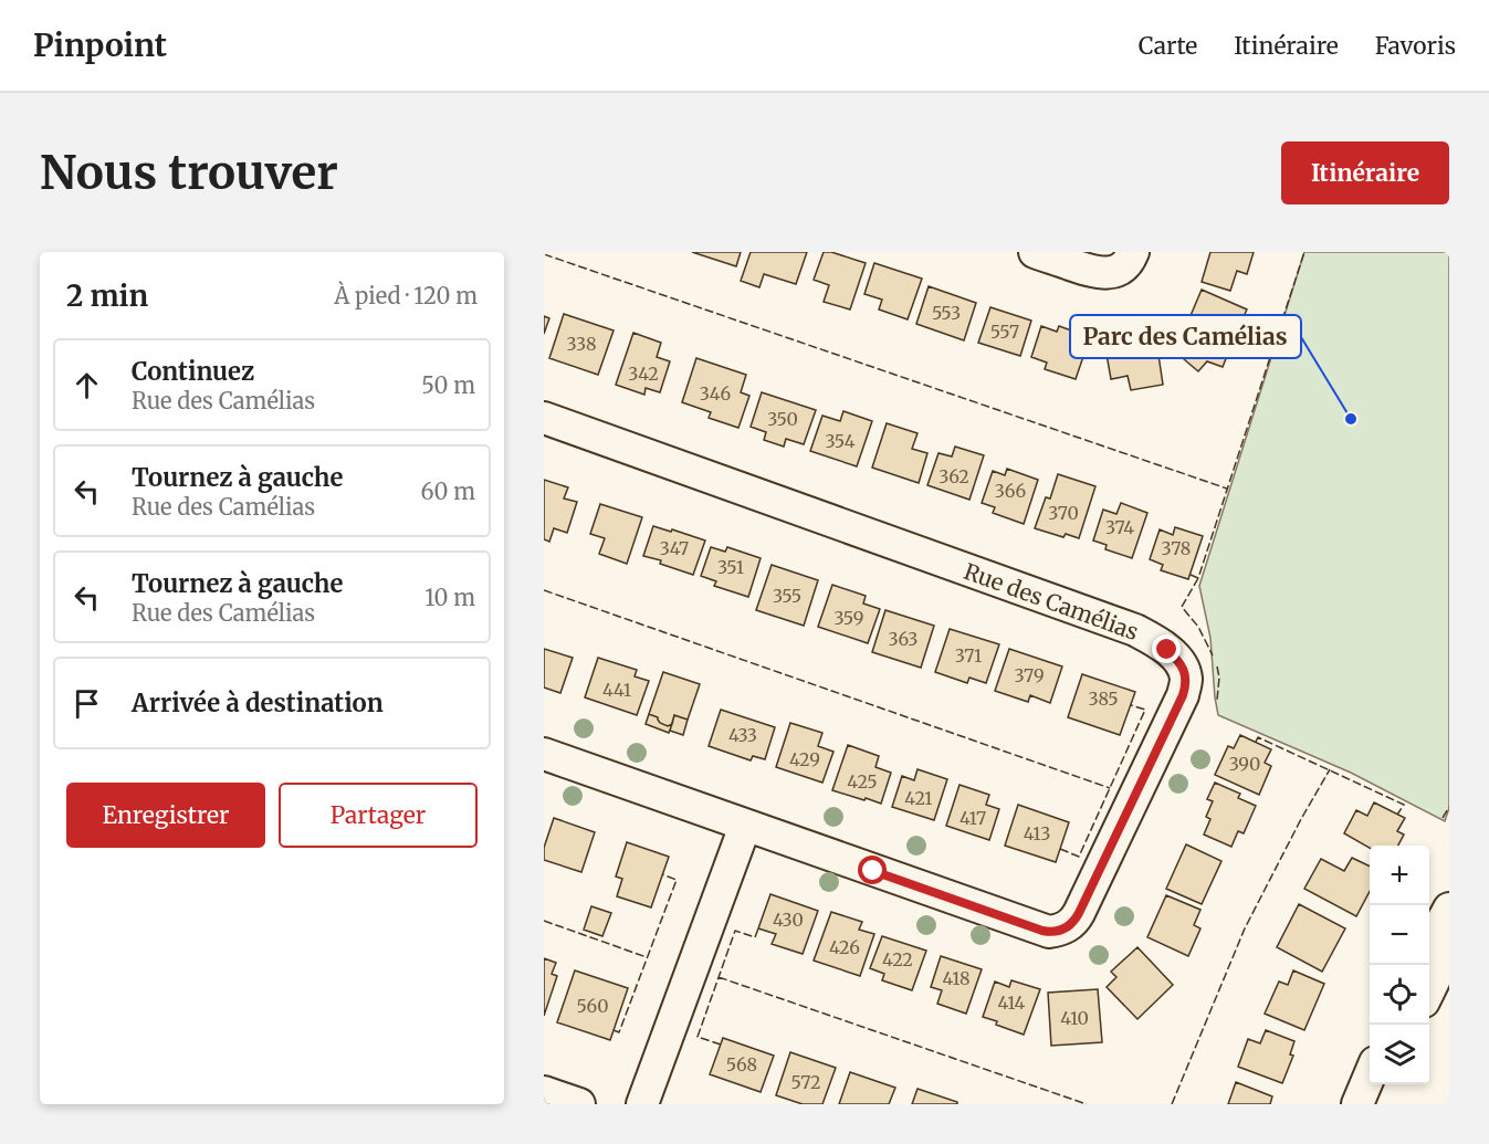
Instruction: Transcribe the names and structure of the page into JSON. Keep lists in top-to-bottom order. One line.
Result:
{"streets":{"street":["Rue des Camélias"]},"places":["Parc des Camélias"],"house_numbers":["553","557","338","342","346","350","354","362","366","370","374","347","378","351","355","359","363","371","379","441","385","433","429","390","425","421","417","413","430","426","422","418","414","560","410","568","572"],"page":{"header":"Pinpoint","nav":["Carte","Itinéraire","Favoris"],"buttons":["Itinéraire",["Enregistrer","Partager"]],"title":"Nous trouver","heading":["2 min","À pied · 120 m"],"list":[["Continuez","Rue des Camélias","50 m"],["Tournez à gauche","Rue des Camélias","60 m"],["Tournez à gauche","Rue des Camélias","10 m"],"Arrivée à destination"],"map_buttons":["+","−"]}}
